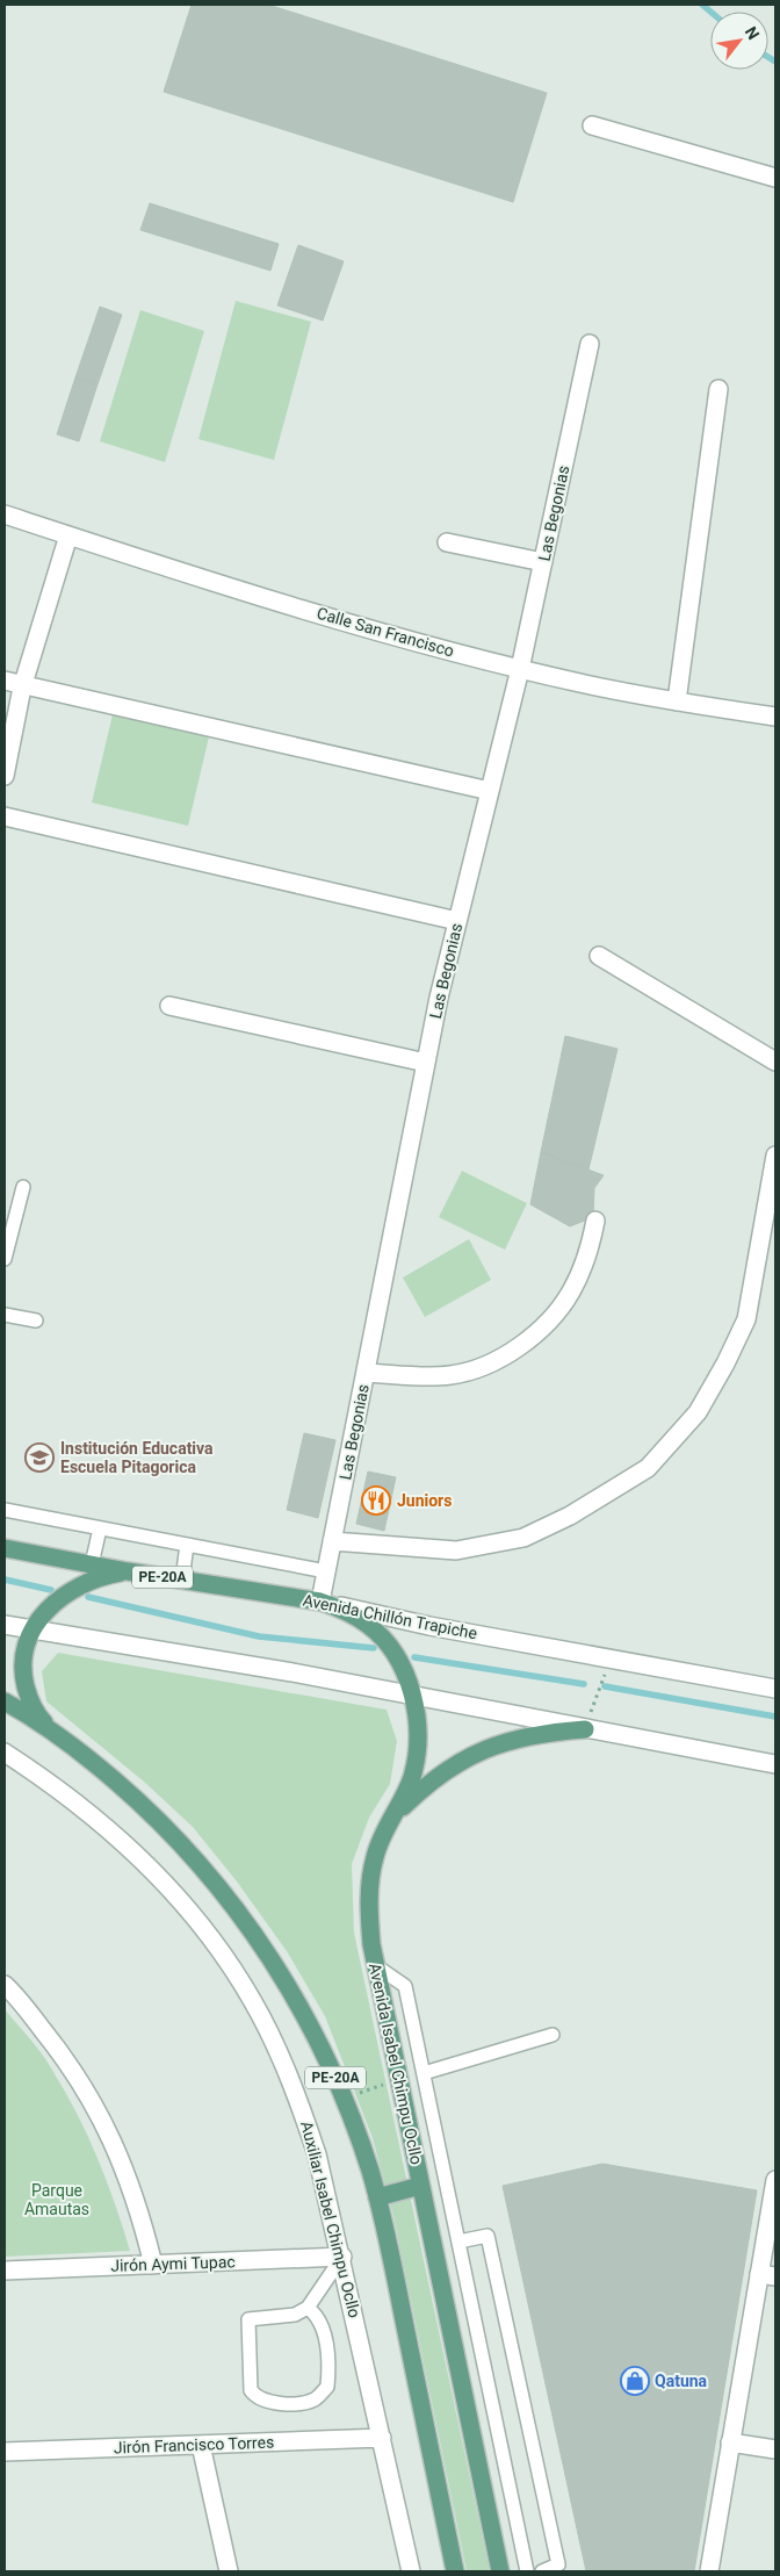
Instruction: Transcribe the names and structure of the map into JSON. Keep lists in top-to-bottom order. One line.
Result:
{"streets":{"main road":["PE-20A","Avenida Chillón Trapiche","Avenida Isabel Chimpu Ocllo"],"street":["Las Begonias","Calle San Francisco","Auxiliar Isabel Chimpu Ocllo","Jirón Aymi Tupac","Jirón Francisco Torres"]},"crossings":[["Las Begonias","Calle San Francisco"],["Las Begonias","Avenida Chillón Trapiche"],["Las Begonias","Avenida Isabel Chimpu Ocllo"],["Avenida Chillón Trapiche","Avenida Isabel Chimpu Ocllo"],["Auxiliar Isabel Chimpu Ocllo","Jirón Aymi Tupac"],["Auxiliar Isabel Chimpu Ocllo","Jirón Francisco Torres"]],"parks":["Parque Amautas"],"places":{"school or university":["Institución Educativa Escuela Pitagorica"],"restaurant":["Juniors"],"shop":["Qatuna"]},"north":"top right"}
